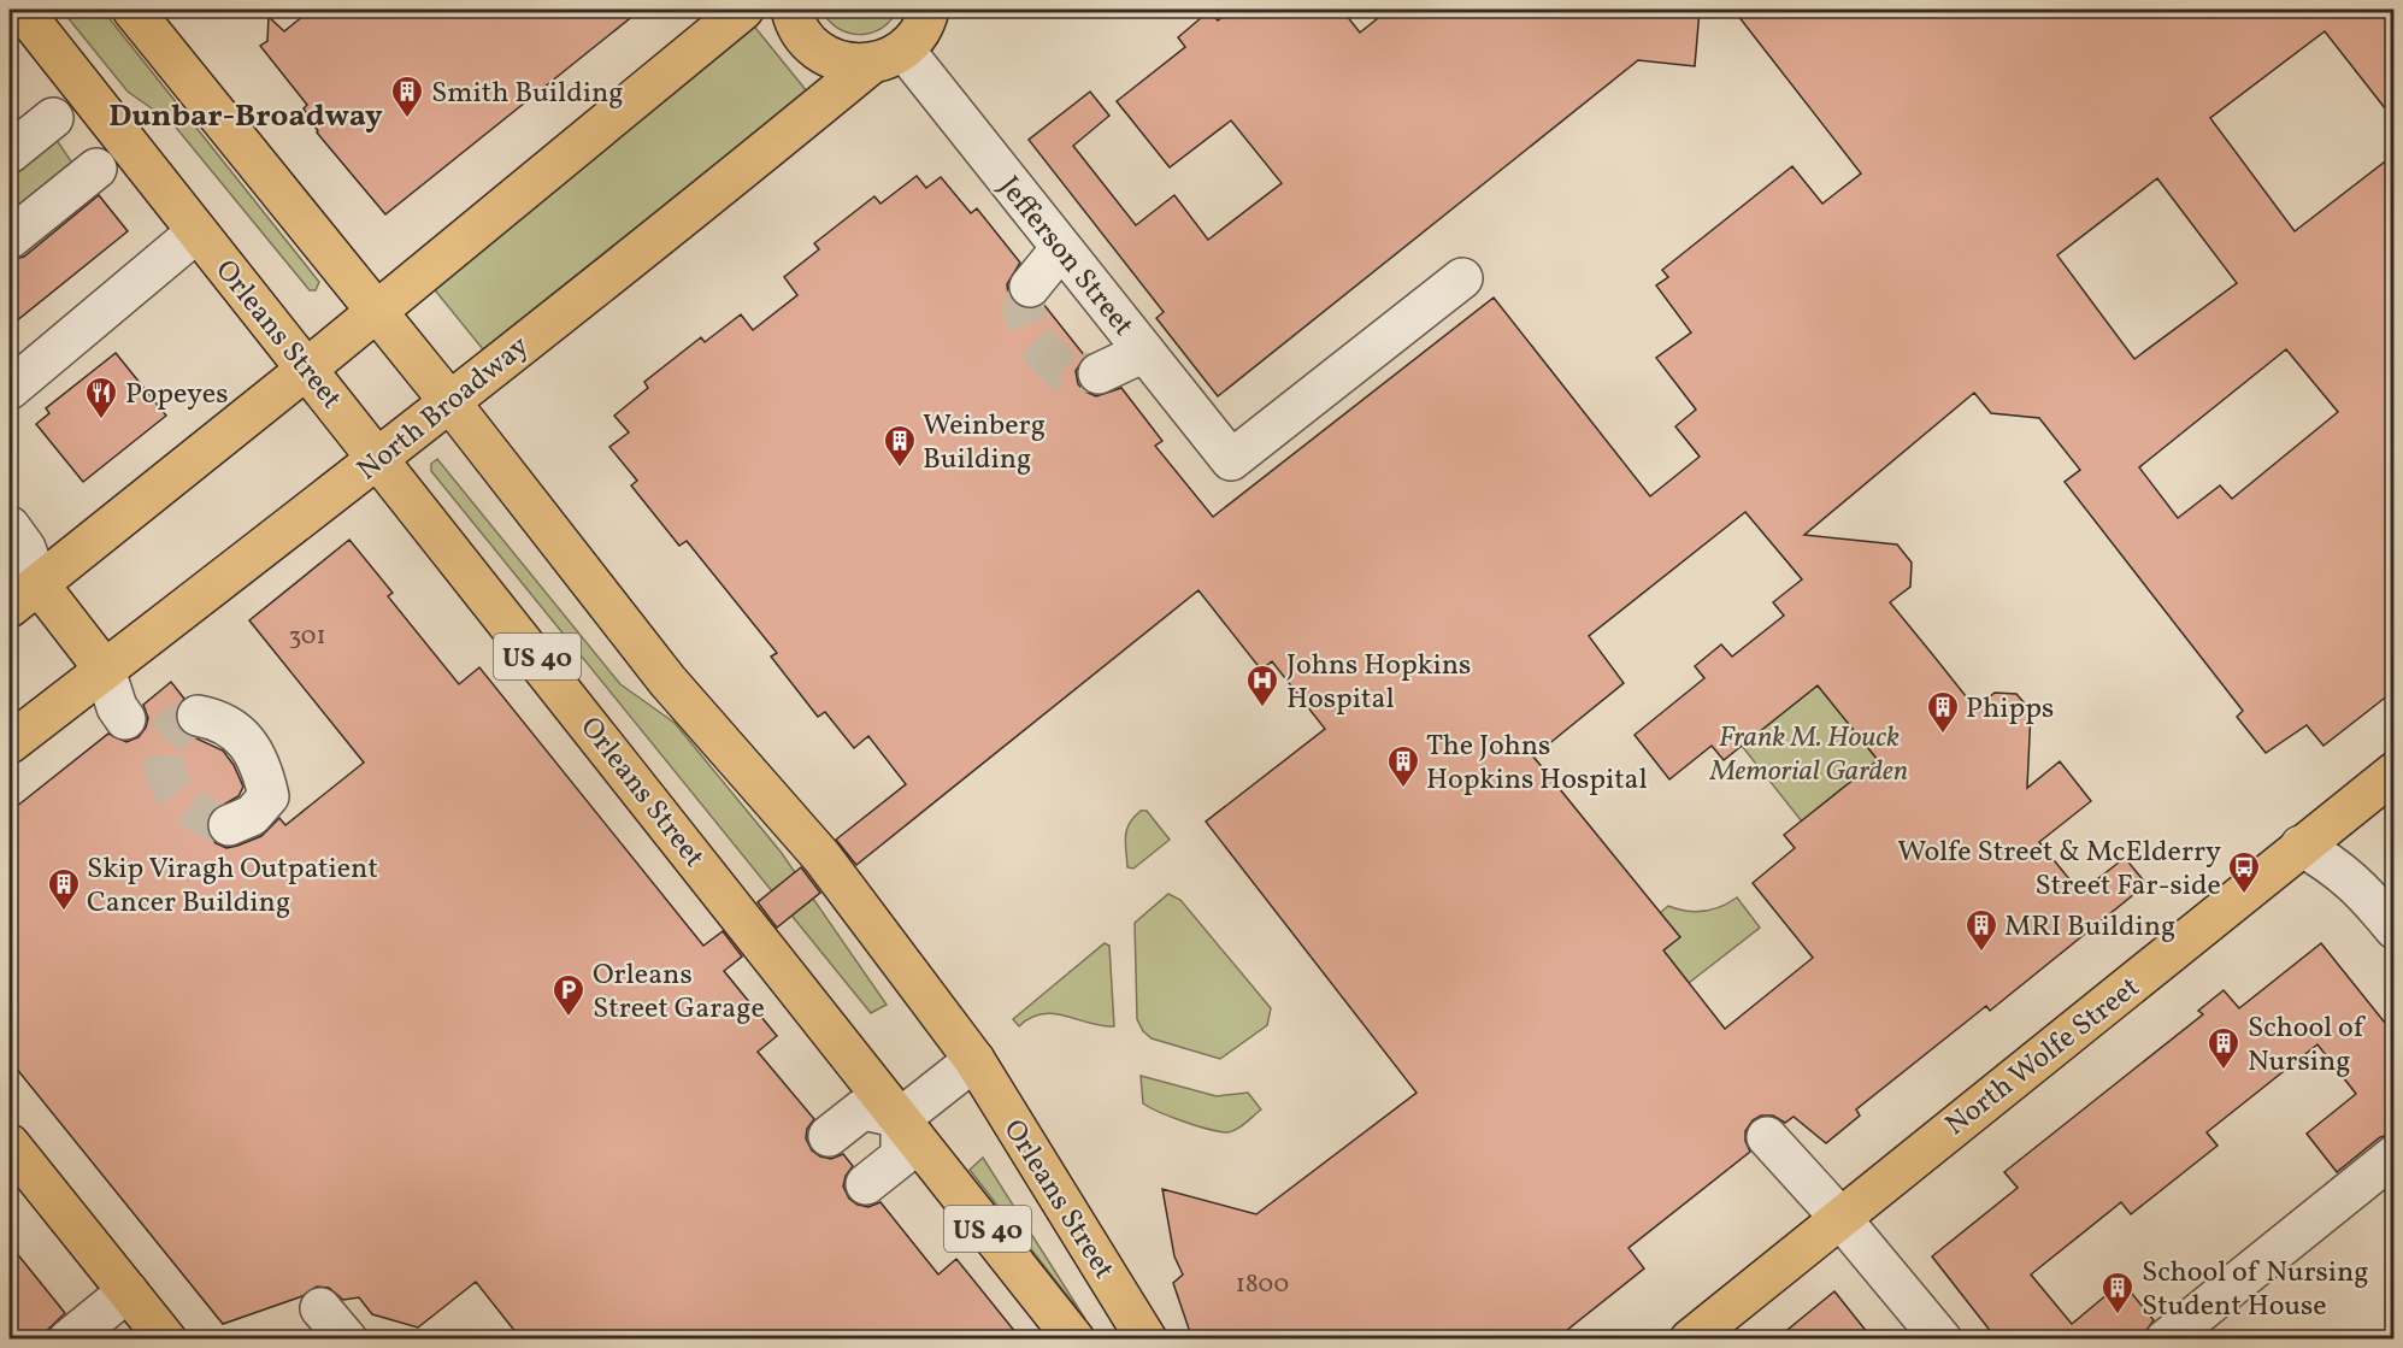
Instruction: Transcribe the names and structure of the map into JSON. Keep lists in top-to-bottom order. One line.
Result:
{"streets":{"main road":["Orleans Street","North Broadway","US 40","North Wolfe Street"],"street":["Jefferson Street"]},"crossings":[["Jefferson Street","North Broadway"],["Orleans Street","North Broadway"]],"districts":["Dunbar-Broadway"],"parks":["Frank M. Houck Memorial Garden"],"places":{"building":["Smith Building","Weinberg Building","Phipps","The Johns Hopkins Hospital","Skip Viragh Outpatient Cancer Building","MRI Building","School of Nursing","School of Nursing Student House"],"restaurant":["Popeyes"],"hospital":["Johns Hopkins Hospital"],"bus stop":["Wolfe Street & McElderry Street Far-side"],"parking":["Orleans Street Garage"]},"house_numbers":["301","1800"]}
